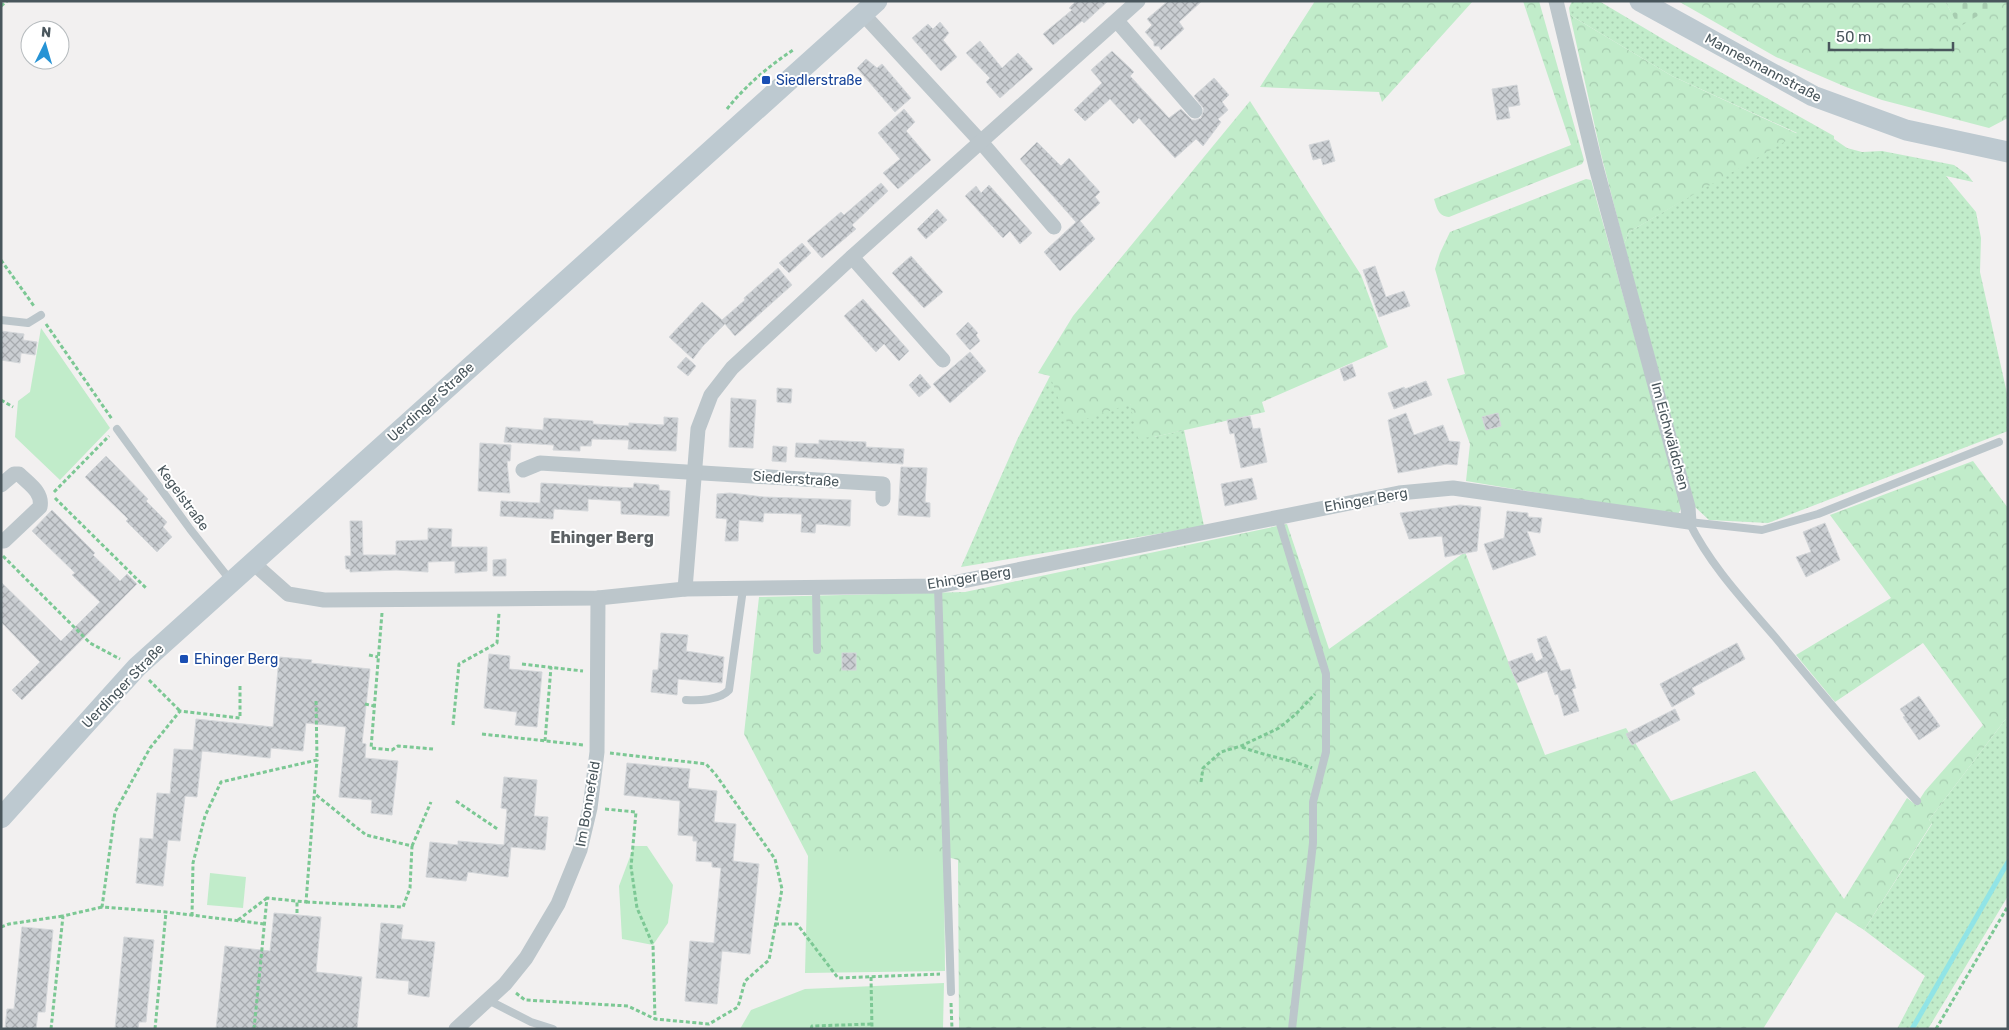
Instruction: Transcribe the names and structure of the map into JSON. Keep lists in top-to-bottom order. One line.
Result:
{"streets":{"main road":["Mannesmannstraße","Uerdinger Straße"],"street":["Im Eichwäldchen","Siedlerstraße","Ehinger Berg","Im Bonnefeld"],"lane":["Kegelstraße"]},"crossings":[["Uerdinger Straße","Kegelstraße"],["Uerdinger Straße","Ehinger Berg"],["Im Eichwäldchen","Ehinger Berg"],["Ehinger Berg","Im Bonnefeld"]],"districts":["Ehinger Berg"],"places":{"transit":["Siedlerstraße","Ehinger Berg"]},"scale_bar":"50 m","north":"top"}
